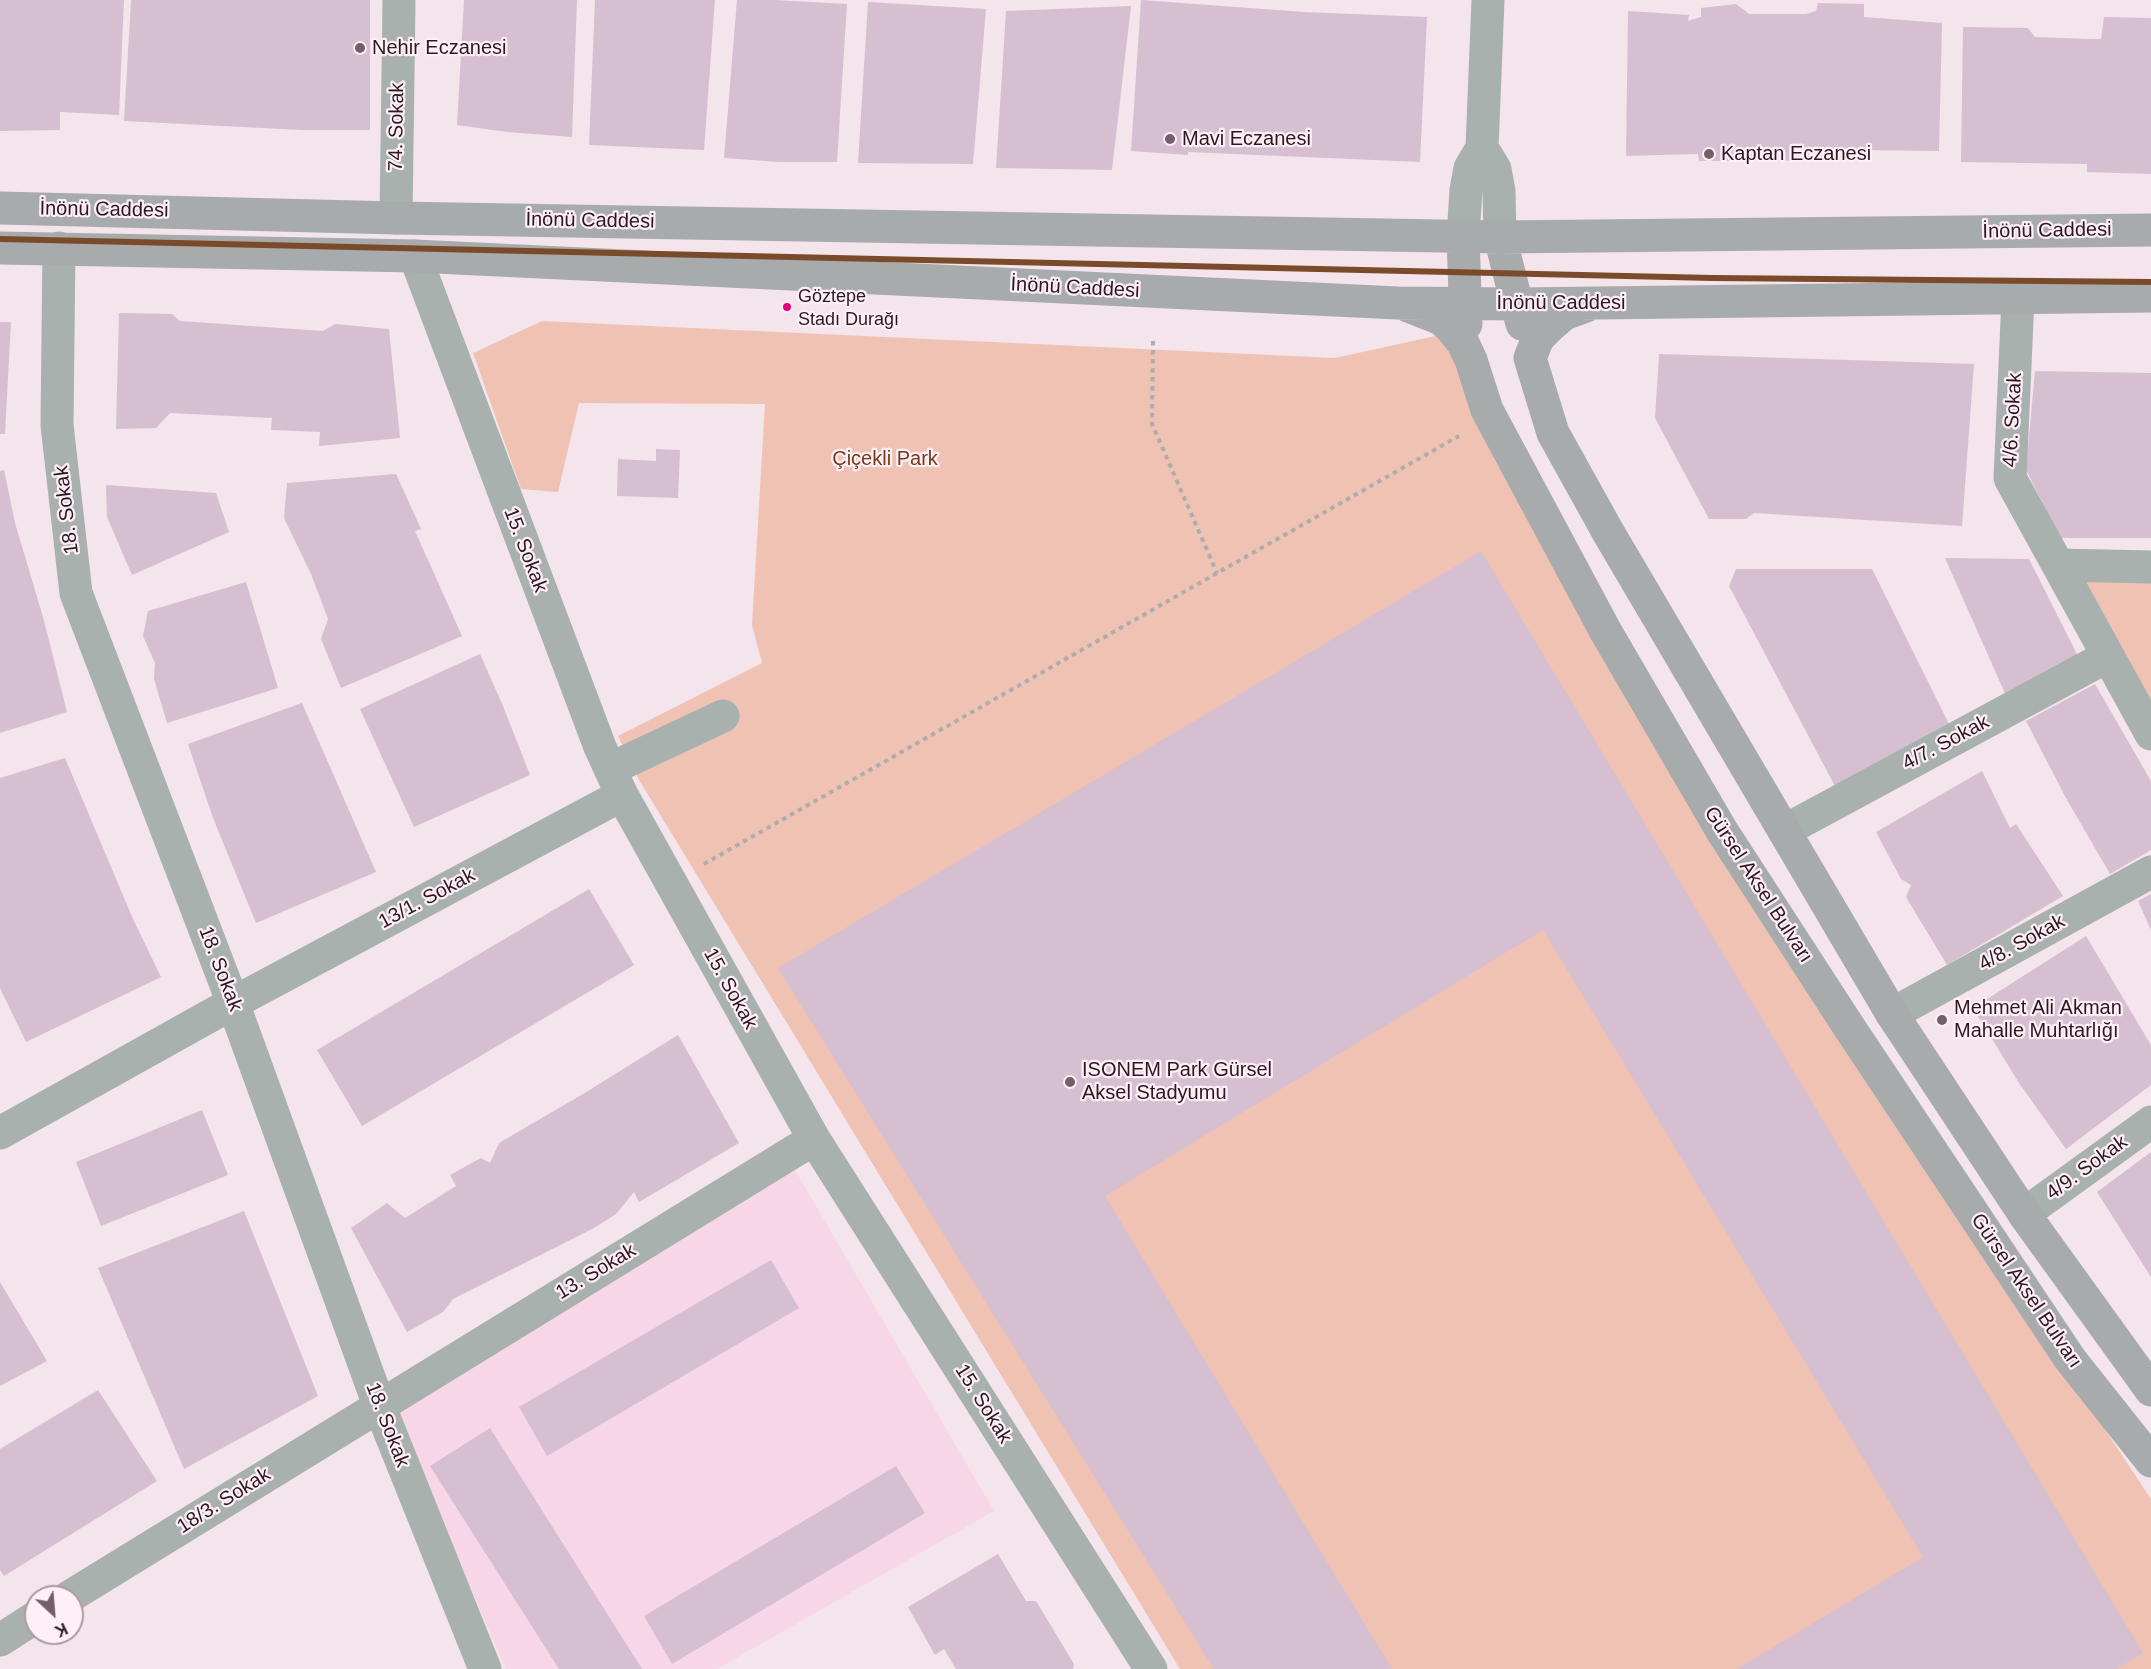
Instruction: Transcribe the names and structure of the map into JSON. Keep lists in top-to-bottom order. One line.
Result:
{"streets":{"main road":["İnönü Caddesi","Gürsel Aksel Bulvarı"],"street":["74. Sokak","4/6. Sokak","18. Sokak","15. Sokak","4/7. Sokak","13/1. Sokak","4/8. Sokak","4/9. Sokak","13. Sokak","18/3. Sokak"]},"crossings":[["74. Sokak","İnönü Caddesi"],["İnönü Caddesi","4/6. Sokak"],["İnönü Caddesi","18. Sokak"],["İnönü Caddesi","15. Sokak"],["İnönü Caddesi","Gürsel Aksel Bulvarı"],["4/6. Sokak","4/7. Sokak"],["18. Sokak","13/1. Sokak"],["18. Sokak","13. Sokak"],["18. Sokak","18/3. Sokak"],["15. Sokak","13/1. Sokak"],["15. Sokak","13. Sokak"],["4/7. Sokak","Gürsel Aksel Bulvarı"],["Gürsel Aksel Bulvarı","4/8. Sokak"],["Gürsel Aksel Bulvarı","4/9. Sokak"],["13. Sokak","18/3. Sokak"]],"parks":["Çiçekli Park"],"places":["Nehir Eczanesi","Mavi Eczanesi","Kaptan Eczanesi","Göztepe Stadı Durağı","Mehmet Ali Akman Mahalle Muhtarlığı","ISONEM Park Gürsel Aksel Stadyumu"],"north":"bottom right"}
